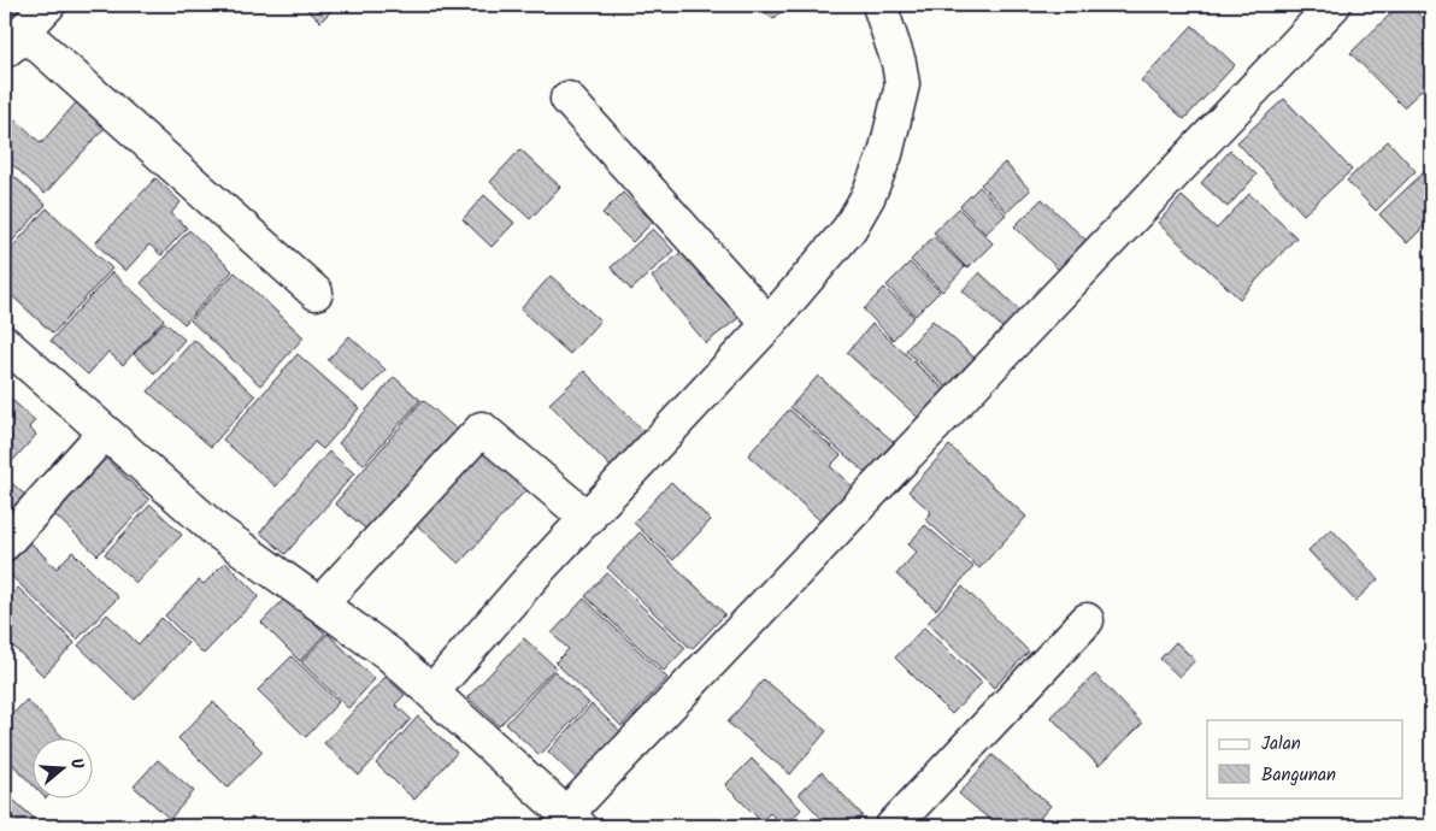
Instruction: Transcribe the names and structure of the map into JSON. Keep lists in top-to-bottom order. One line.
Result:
{"legend":["Jalan","Bangunan"],"north":"right"}
